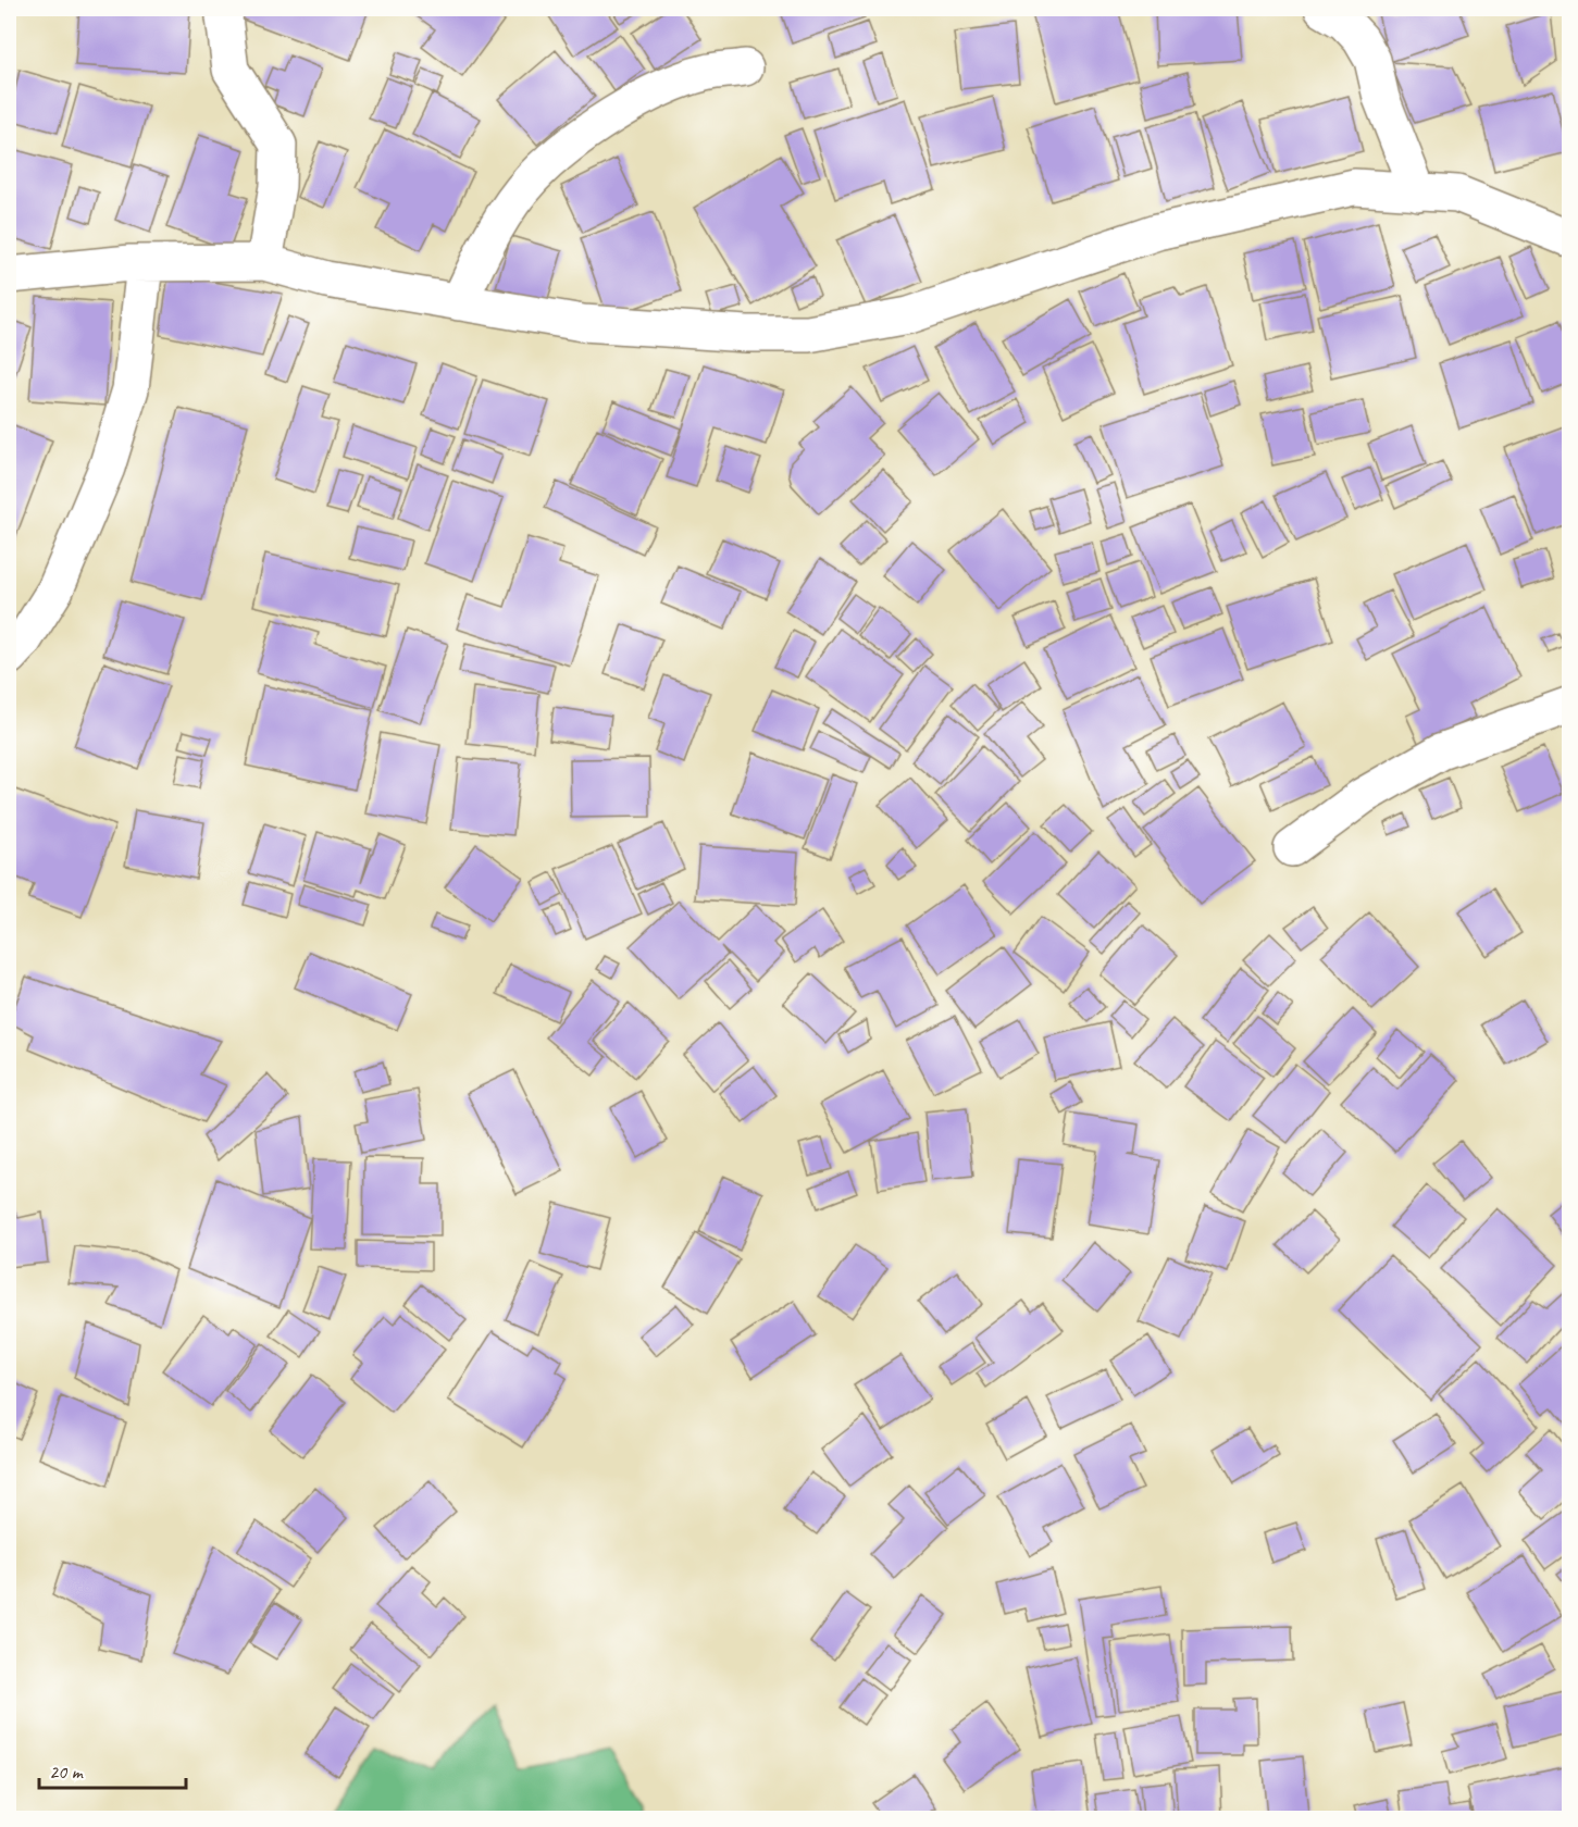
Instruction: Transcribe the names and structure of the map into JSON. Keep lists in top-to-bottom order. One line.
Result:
{"scale_bar":"20 m"}
